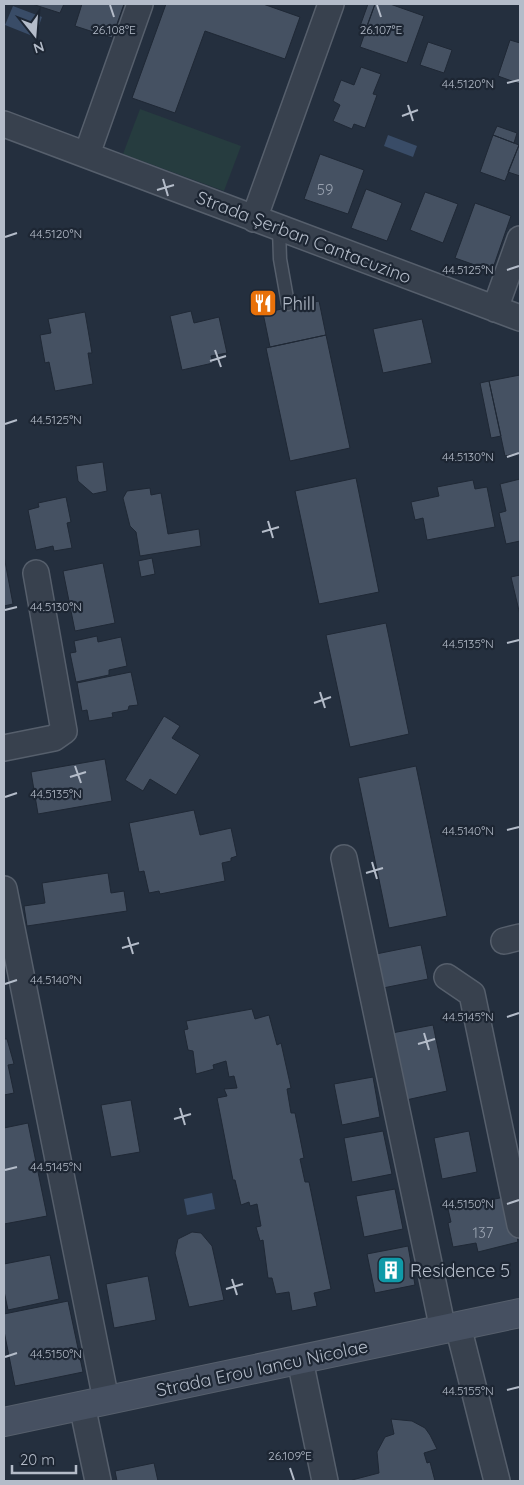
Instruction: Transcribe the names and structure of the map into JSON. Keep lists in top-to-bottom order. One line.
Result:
{"streets":{"street":["Strada Șerban Cantacuzino","Strada Erou Iancu Nicolae"]},"places":{"restaurant":["Phill"],"building":["Residence 5"]},"house_numbers":["59","137"],"scale_bar":"20 m","north":"bottom","coordinates":["26.108°E","26.107°E","44.5120°N","44.5125°N","44.5130°N","44.5135°N","44.5140°N","44.5145°N","44.5150°N","44.5155°N","26.109°E"]}
